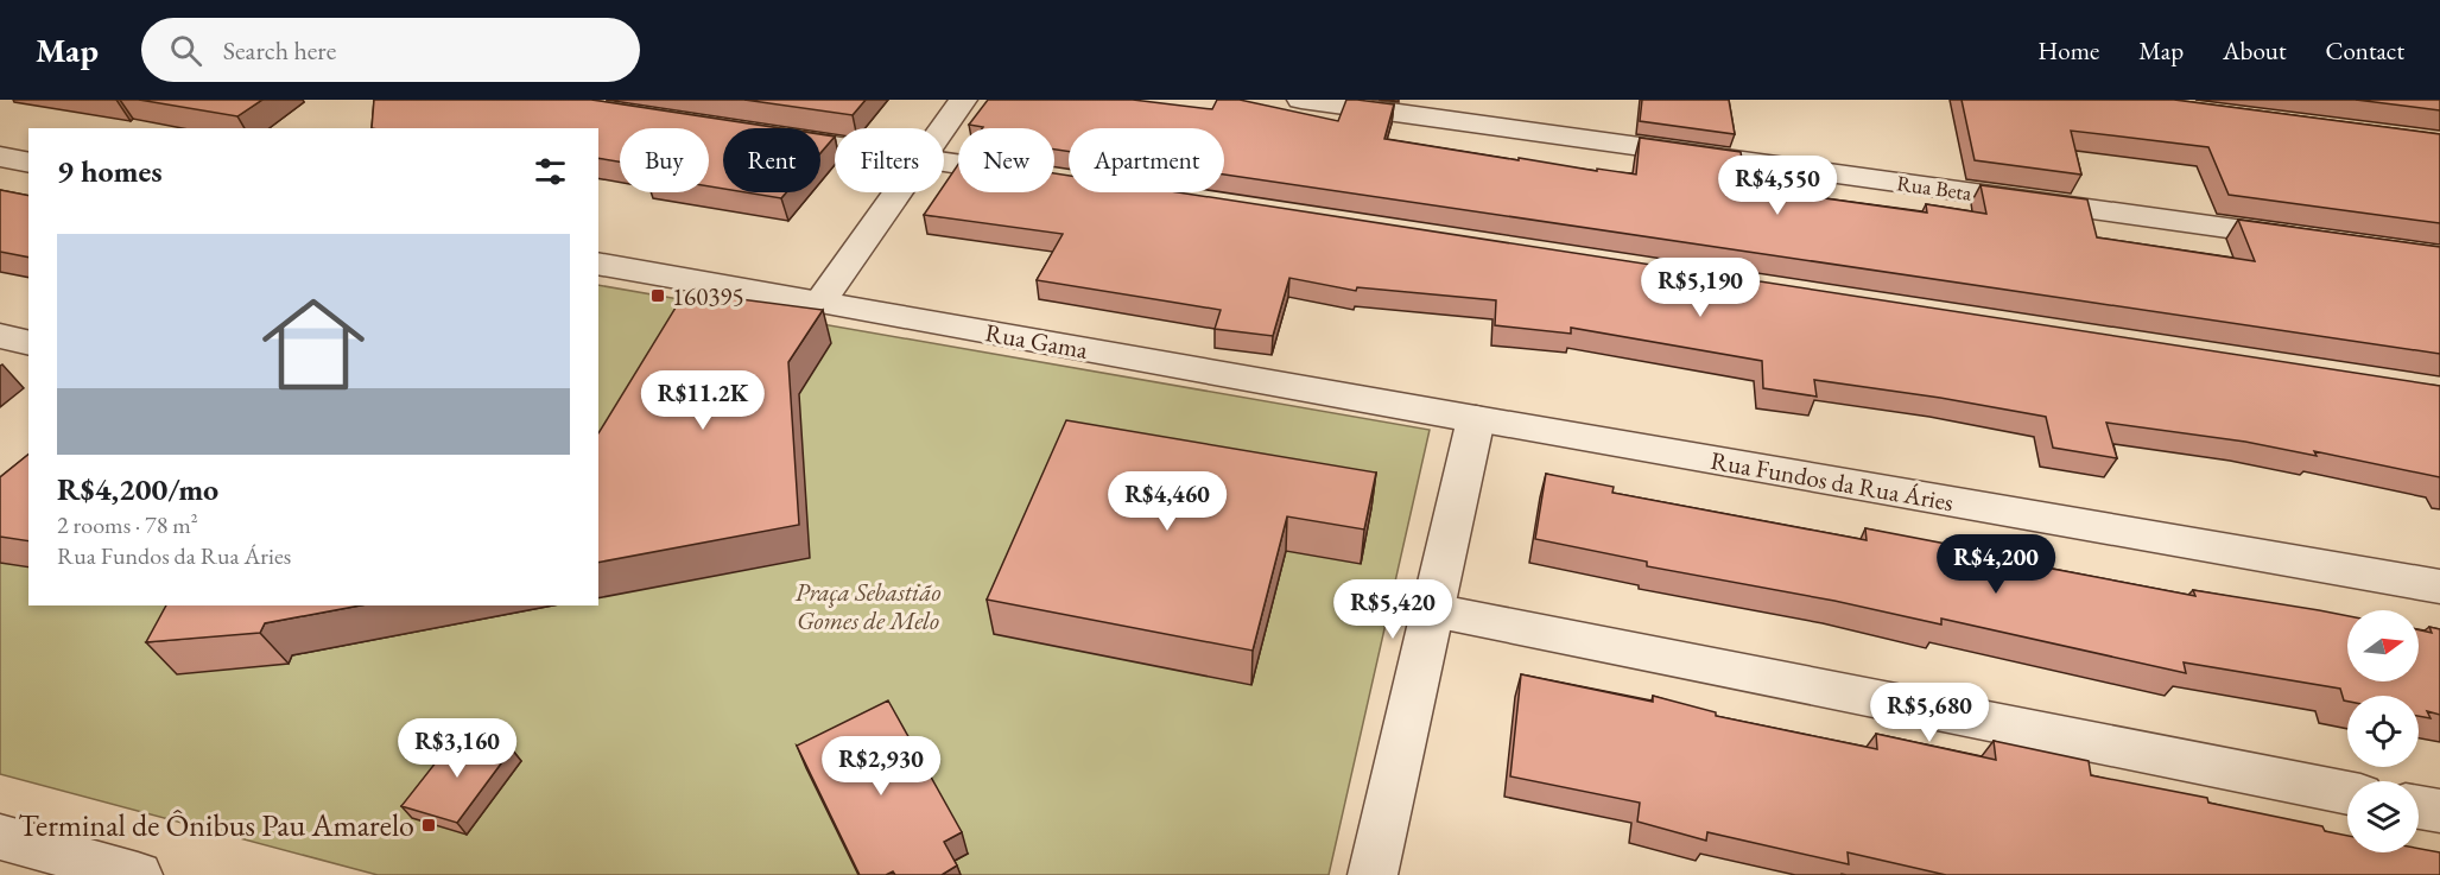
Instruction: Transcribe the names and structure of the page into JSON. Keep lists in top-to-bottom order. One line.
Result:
{"streets":{"street":["Rua Beta","Rua Gama","Rua Fundos da Rua Áries"]},"crossings":[["Rua Gama","Rua Fundos da Rua Áries"]],"parks":["Praça Sebastião Gomes de Melo"],"places":{"transit":["160395","Terminal de Ônibus Pau Amarelo"]},"north":"right","page":{"header":"Map","search":"Search here","nav":["Home","Map","About","Contact"],"chip":["Buy","Rent","Filters","New","Apartment"],"heading":"9 homes","price":["R$4,550","R$5,190","R$11.2K","R$4,460","R$4,200","R$5,420","R$5,680","R$3,160","R$2,930"],"list":[{"name":"R$4,200/mo","note":"2 rooms · 78 m² · Rua Fundos da Rua Áries"}]}}
